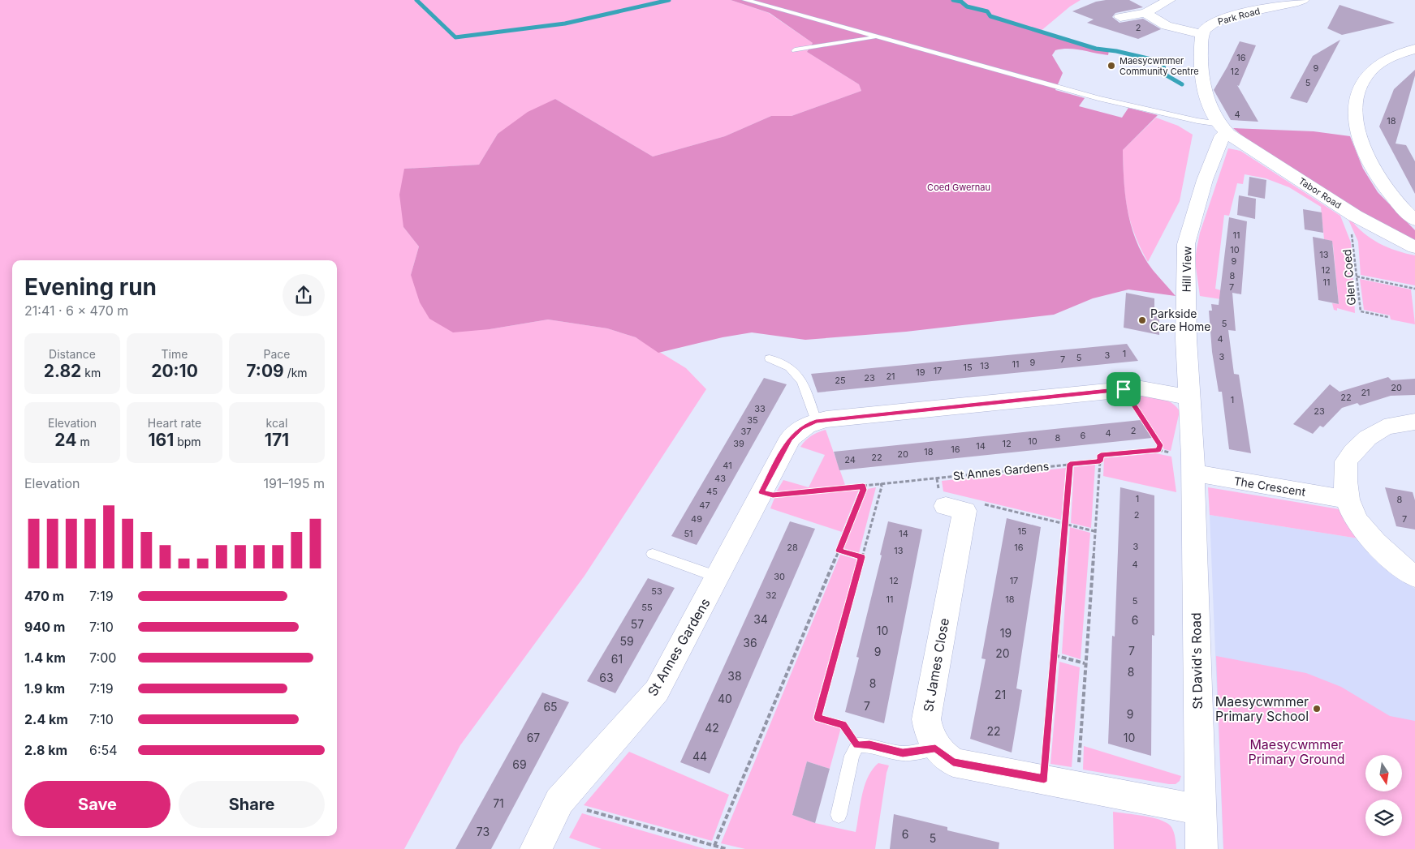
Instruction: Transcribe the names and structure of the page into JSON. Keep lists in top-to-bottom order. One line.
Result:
{"streets":{"street":["Park Road","Tabor Road","Hill View","St Annes Gardens","The Crescent","St David's Road","St James Close"],"path":["Glen Coed"]},"crossings":[["Tabor Road","Hill View"],["Hill View","St Annes Gardens"],["Hill View","The Crescent"],["Hill View","St David's Road"],["The Crescent","St David's Road"]],"parks":["Coed Gwernau","Maesycwmmer Primary Ground"],"places":["Maesycwmmer Community Centre","Parkside Care Home","Maesycwmmer Primary School"],"house_numbers":["2","16","9","12","5","4","18","11","10","13","9","12","8","11","7","5","4","1","3","3","5","7","9","11","13","15","17","19","21","23","25","20","21","22","1","33","23","35","2","37","4","6","8","10","39","12","14","16","18","20","22","24","41","43","45","1","8","47","2","49","7","15","51","14","3","28","16","13","4","30","12","17","53","32","11","18","5","55","34","6","57","10","19","59","36","7","9","20","61","8","38","63","8","21","40","7","65","9","42","22","67","10","44","69","71","73","6","5"],"north":"bottom","page":{"heading":["Evening run","21:41 · 6 × 470 m"],"stats":[["Distance","2.82 km"],["Time","20:10"],["Pace","7:09 /km"],["Elevation","24 m"],["Heart rate","161 bpm"],["kcal","171"]],"chart":["Elevation","191–195 m"],"list":[{"name":"470 m","note":"7:19"},{"name":"940 m","note":"7:10"},{"name":"1.4 km","note":"7:00"},{"name":"1.9 km","note":"7:19"},{"name":"2.4 km","note":"7:10"},{"name":"2.8 km","note":"6:54"}],"buttons":["Save","Share"]}}
